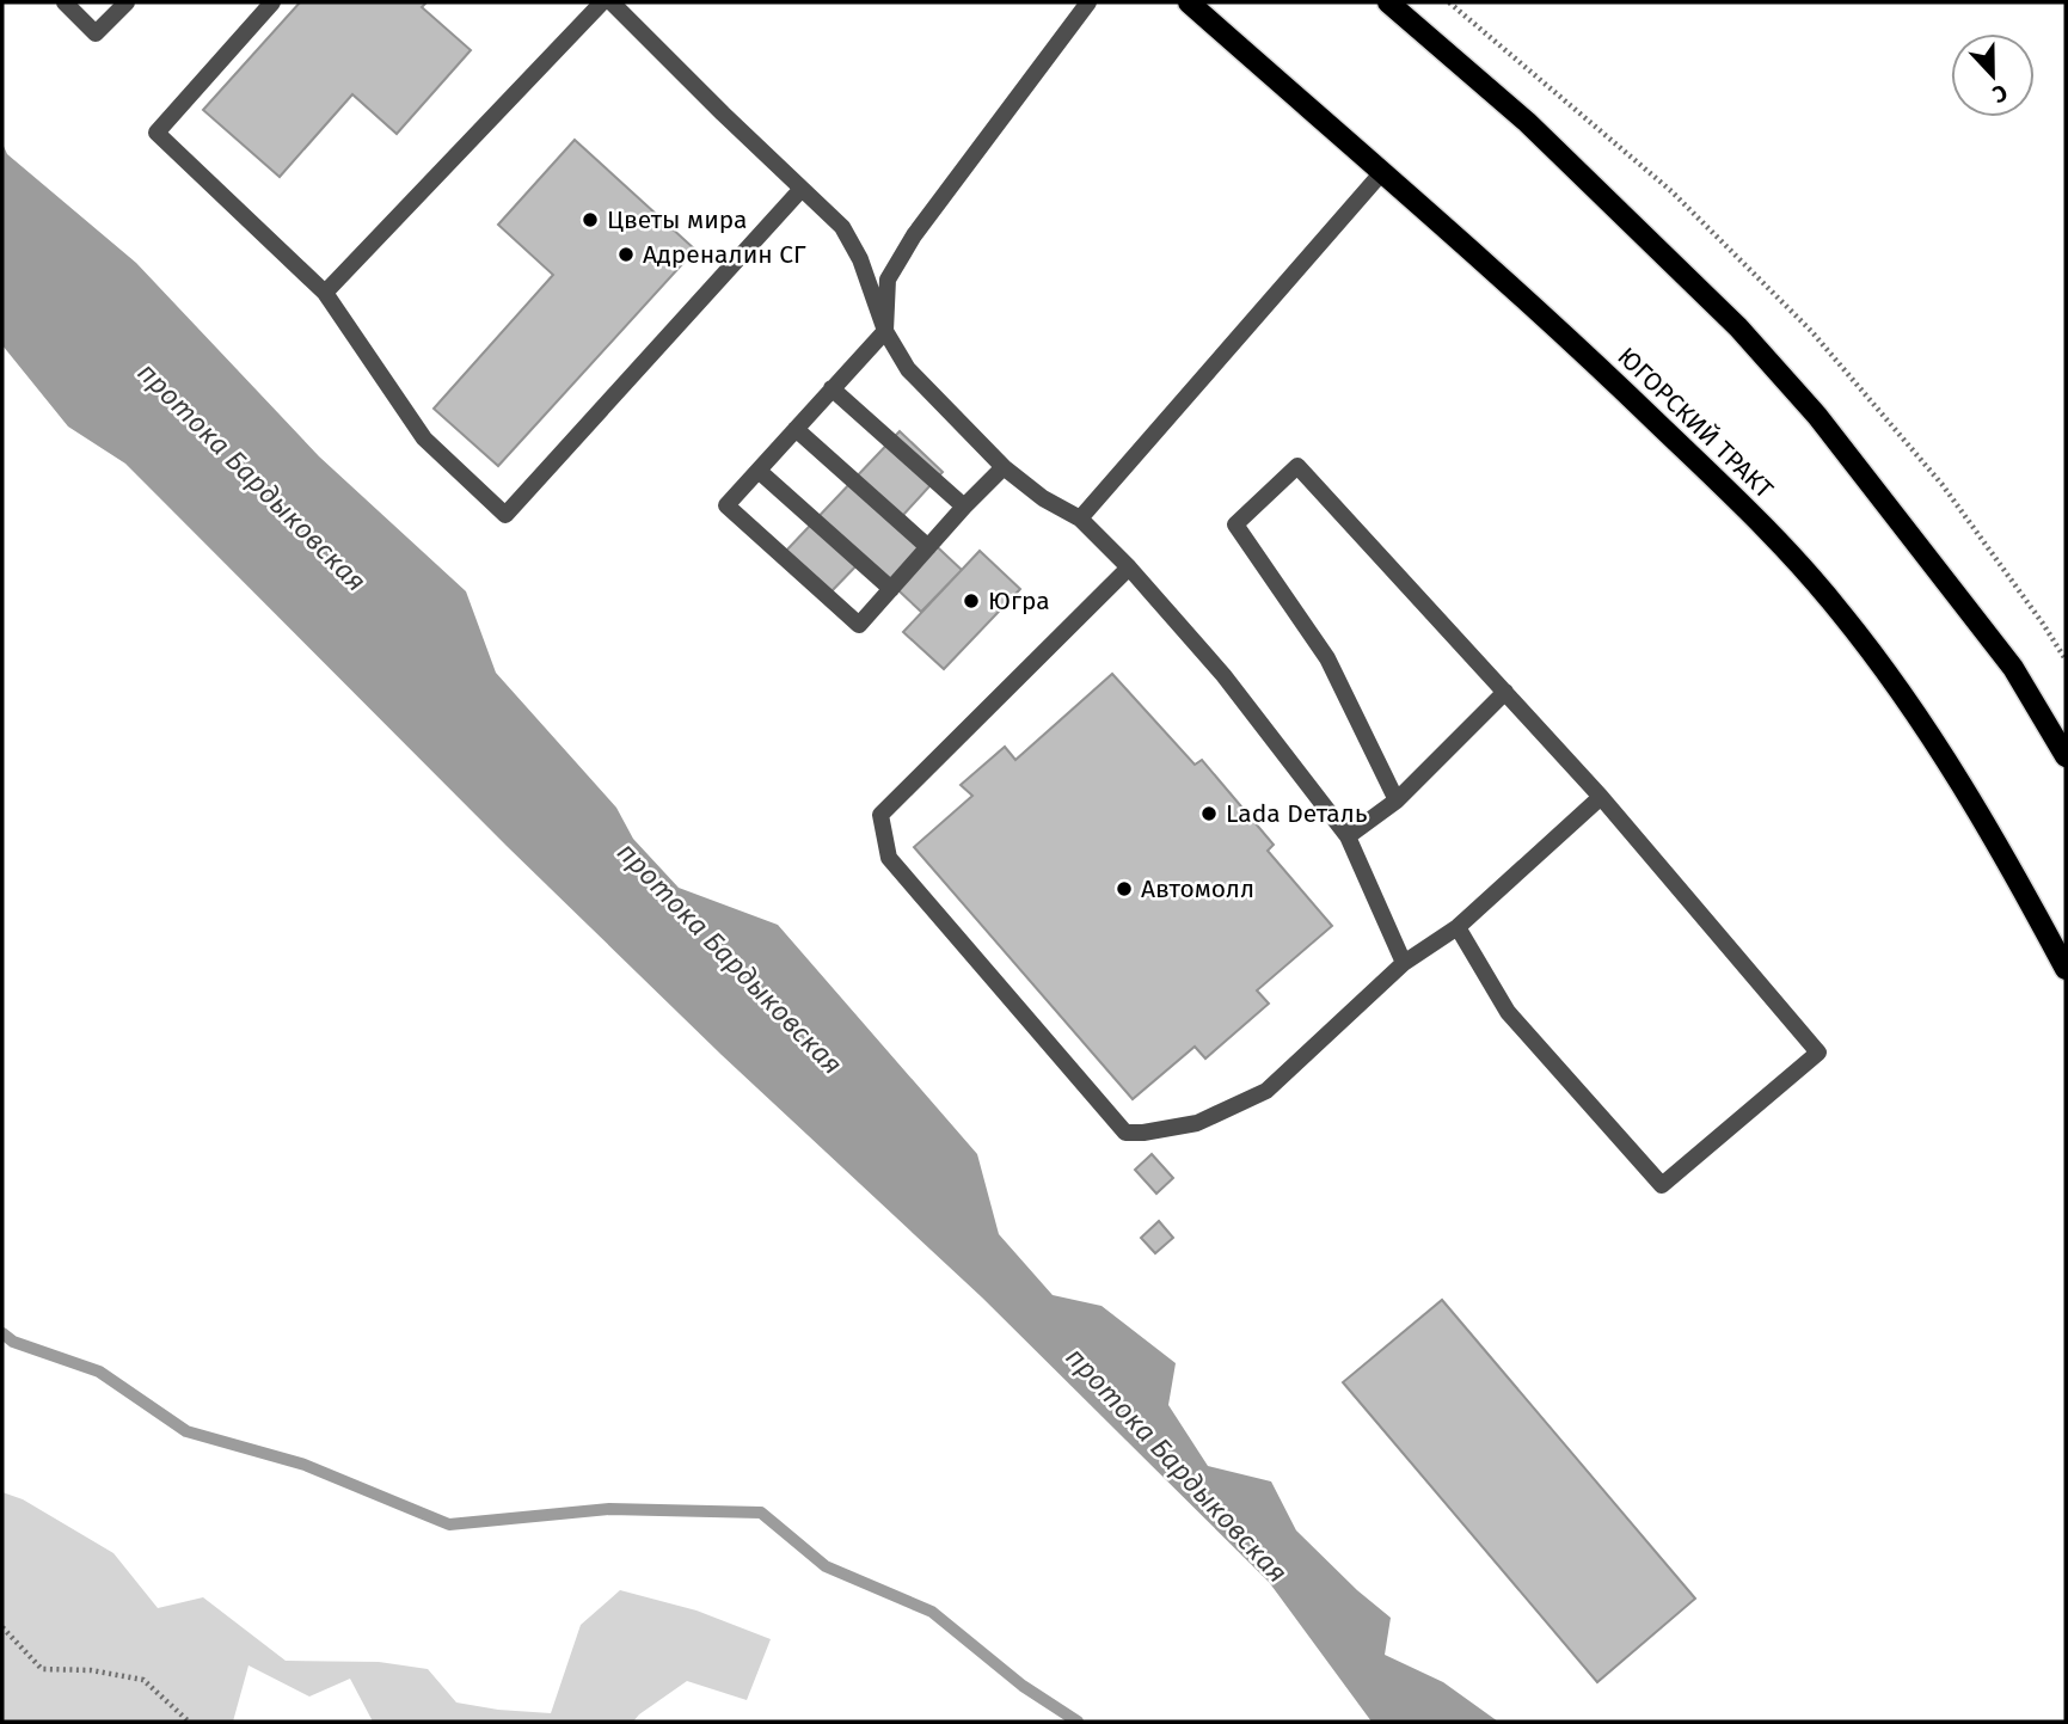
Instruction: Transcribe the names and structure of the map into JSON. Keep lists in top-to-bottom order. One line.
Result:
{"streets":{"main road":["ЮГОРСКИЙ ТРАКТ"]},"water":["протока Бардыковская"],"places":["Цветы мира","Адреналин СГ","Югра","Lada Dеталь","Автомолл"],"north":"bottom"}
